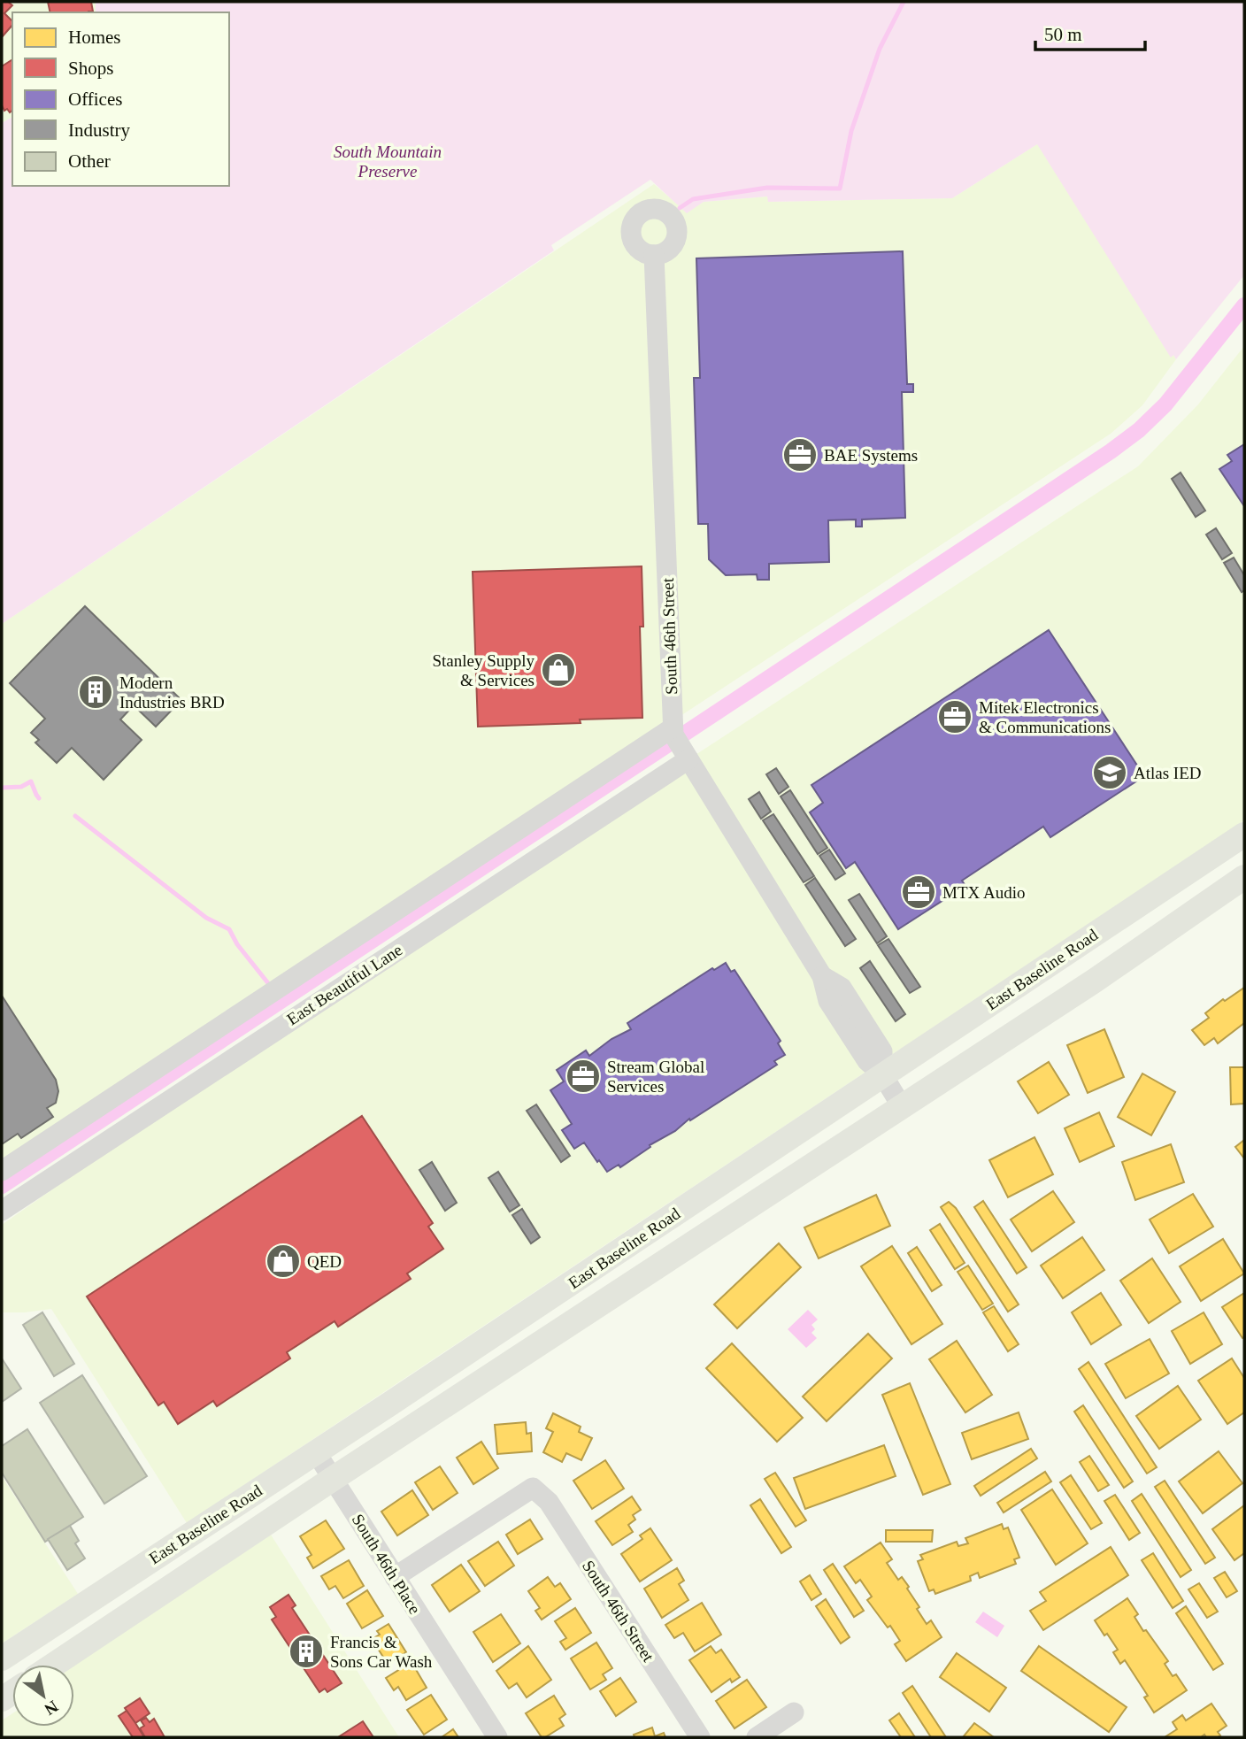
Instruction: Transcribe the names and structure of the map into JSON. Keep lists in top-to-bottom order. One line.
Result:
{"streets":{"main road":["East Baseline Road"],"street":["South 46th Street","East Beautiful Lane","South 46th Place"]},"crossings":[["South 46th Street","East Baseline Road"],["South 46th Street","East Beautiful Lane"],["South 46th Street","South 46th Place"],["East Baseline Road","South 46th Place"]],"parks":["South Mountain Preserve"],"places":{"office":["BAE Systems","Mitek Electronics & Communications","MTX Audio","Stream Global Services"],"shop":["Stanley Supply & Services","QED"],"building":["Modern Industries BRD","Francis & Sons Car Wash"],"school or university":["Atlas IED"]},"legend":["Homes","Shops","Offices","Industry","Other"],"scale_bar":"50 m","north":"bottom right"}
